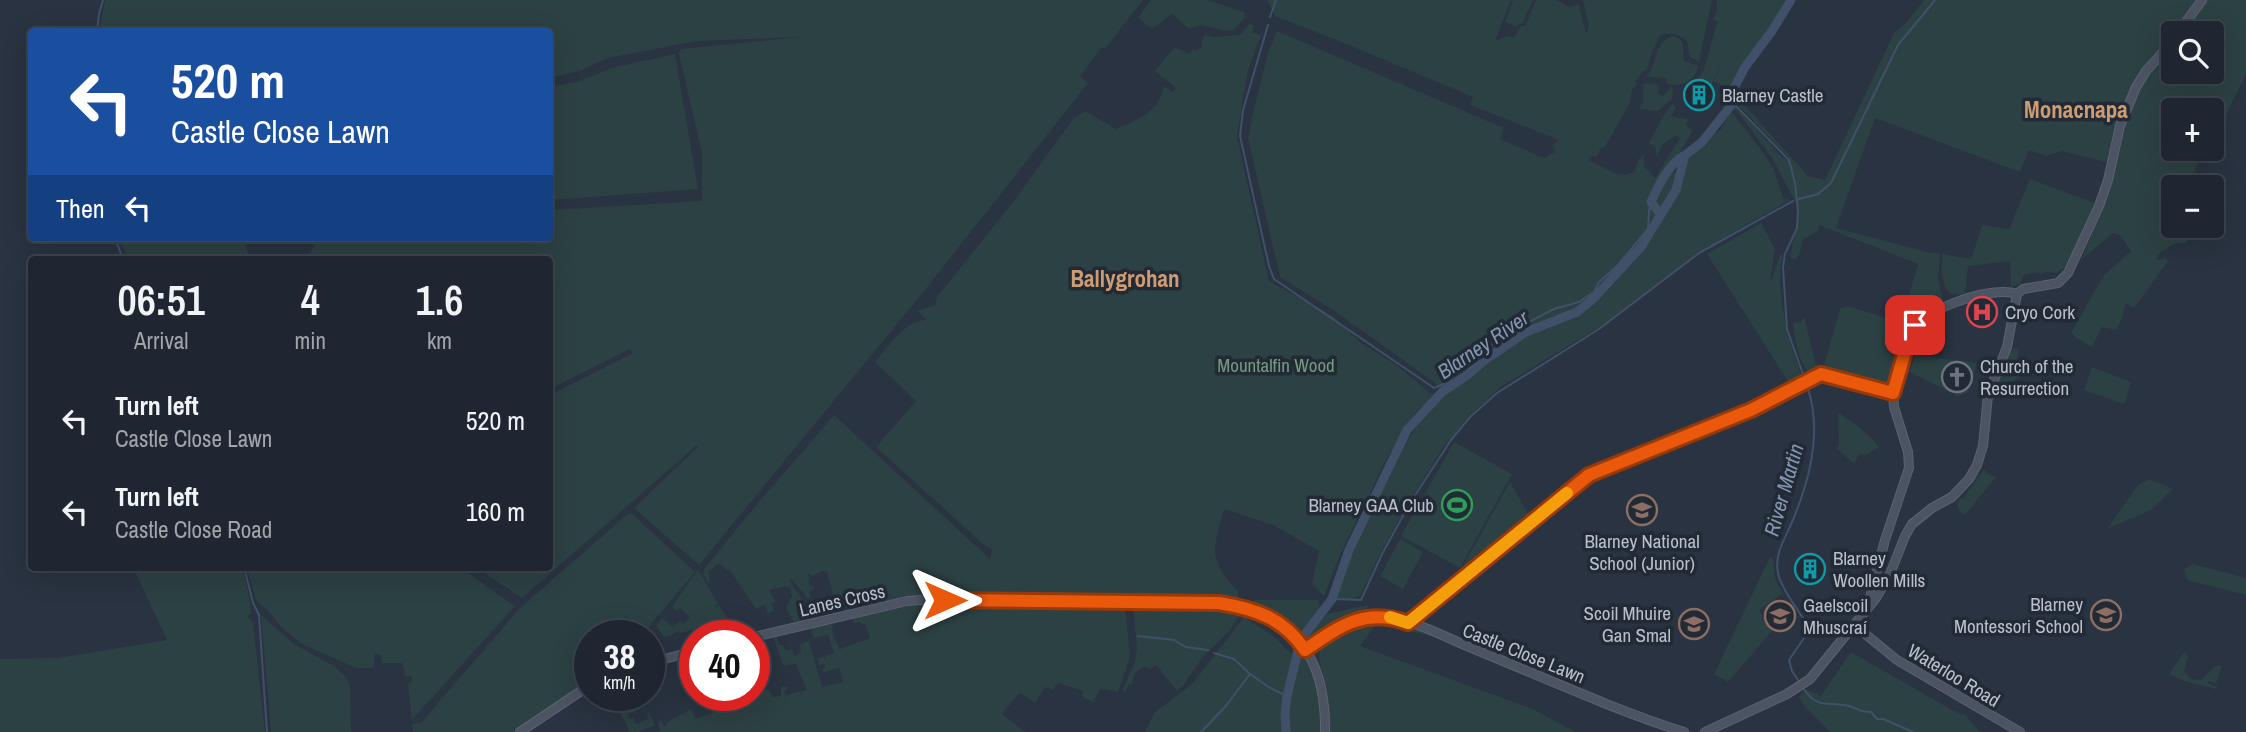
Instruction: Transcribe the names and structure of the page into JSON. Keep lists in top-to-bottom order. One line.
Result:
{"streets":{"street":["Lanes Cross","Castle Close Lawn","Waterloo Road"]},"crossings":[["Lanes Cross","Castle Close Lawn"]],"districts":["Monacnapa","Ballygrohan"],"water":["Blarney River","River Martin"],"parks":["Mountalfin Wood"],"places":{"building":["Blarney Castle","Blarney Woollen Mills"],"hospital":["Cryo Cork"],"church":["Church of the Resurrection"],"sports":["Blarney GAA Club"],"school or university":["Blarney National School (Junior)","Blarney Montessori School","Gaelscoil Mhuscraí","Scoil Mhuire Gan Smal"]},"page":{"map_buttons":["+","−"],"turn":["520 m","Castle Close Lawn"],"then":"Then","eta":["06:51","Arrival","4","min","1.6","km"],"list":[{"name":"Turn left","note":"Castle Close Lawn","value":"520 m"},{"name":"Turn left","note":"Castle Close Road","value":"160 m"}],"speed":"38 km/h","limit":"40"}}
